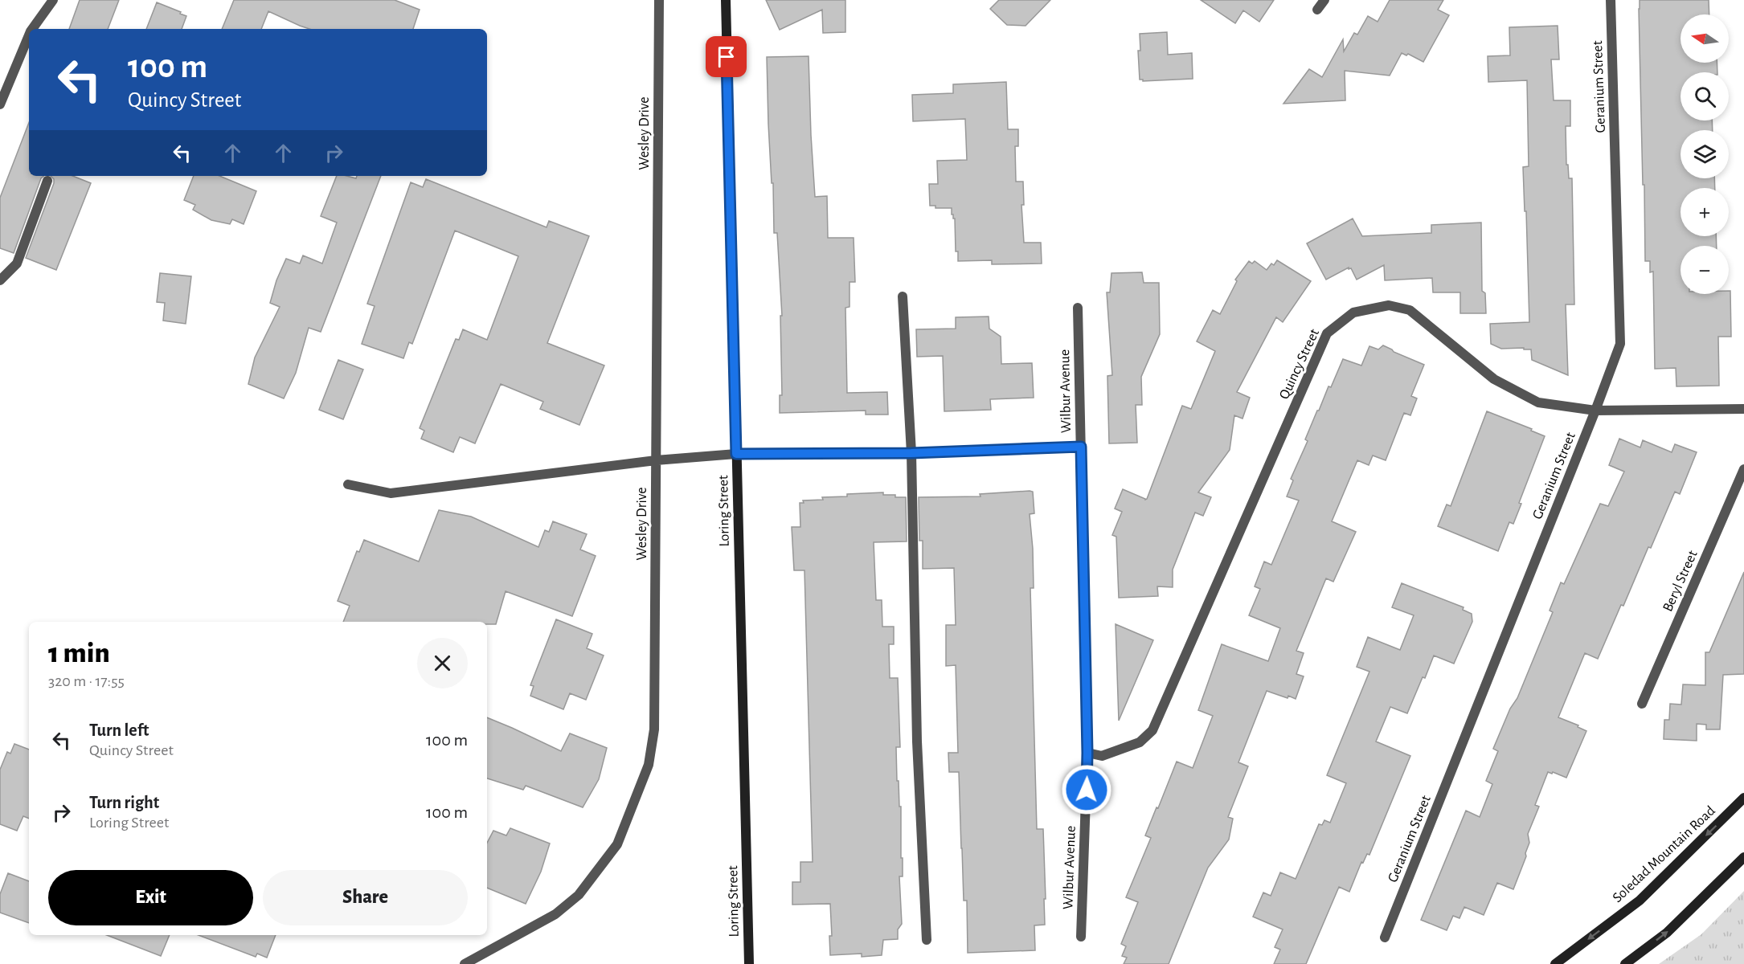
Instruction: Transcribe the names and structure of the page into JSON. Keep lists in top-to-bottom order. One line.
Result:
{"streets":{"street":["Geranium Street","Wesley Drive","Quincy Street","Wilbur Avenue","Loring Street","Beryl Street","Soledad Mountain Road"]},"crossings":[["Geranium Street","Quincy Street"],["Quincy Street","Wilbur Avenue"]],"north":"left","page":{"map_buttons":["+","−"],"turn":["100 m","Quincy Street"],"heading":["1 min","320 m · 17:55"],"list":[{"name":"Turn left","note":"Quincy Street","value":"100 m"},{"name":"Turn right","note":"Loring Street","value":"100 m"}],"buttons":["Exit","Share"]}}
